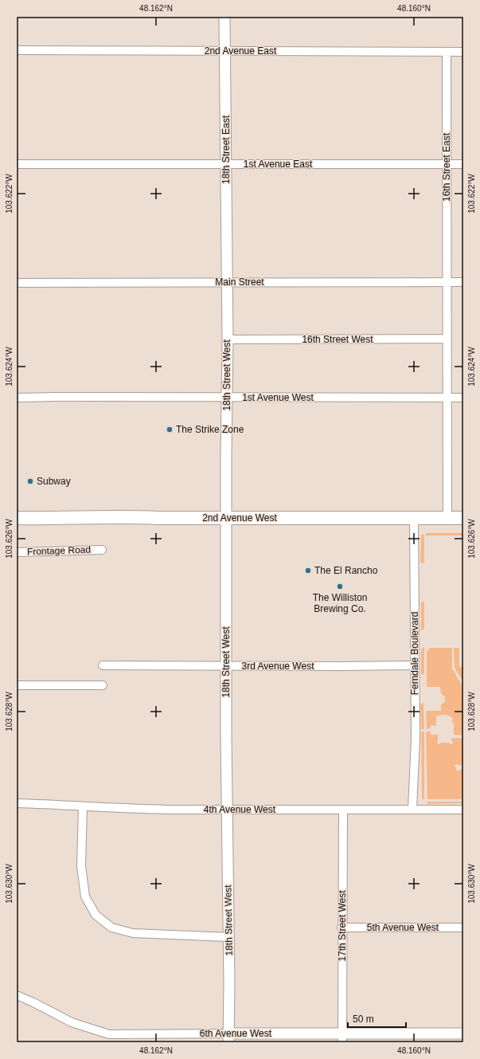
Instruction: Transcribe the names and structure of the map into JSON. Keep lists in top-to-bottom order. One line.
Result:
{"streets":{"main road":["2nd Avenue West"],"street":["2nd Avenue East","18th Street East","1st Avenue East","16th Street East","Main Street","16th Street West","18th Street West","1st Avenue West","Frontage Road","Ferndale Boulevard","3rd Avenue West","4th Avenue West","17th Street West","5th Avenue West","6th Avenue West"]},"crossings":[["2nd Avenue East","18th Street East"],["2nd Avenue East","16th Street East"],["18th Street East","1st Avenue East"],["18th Street East","Main Street"],["18th Street East","18th Street West"],["1st Avenue East","16th Street East"],["16th Street East","Main Street"],["Main Street","18th Street West"],["16th Street West","18th Street West"],["18th Street West","1st Avenue West"],["18th Street West","2nd Avenue West"],["18th Street West","3rd Avenue West"],["18th Street West","4th Avenue West"],["18th Street West","6th Avenue West"],["2nd Avenue West","Ferndale Boulevard"],["Ferndale Boulevard","3rd Avenue West"],["Ferndale Boulevard","4th Avenue West"],["4th Avenue West","17th Street West"],["17th Street West","5th Avenue West"],["17th Street West","6th Avenue West"]],"places":["The Strike Zone","Subway","The El Rancho","The Williston Brewing Co."],"scale_bar":"50 m","coordinates":["48.162°N","48.160°N","103.622°W","103.624°W","103.626°W","103.628°W","103.630°W"]}
